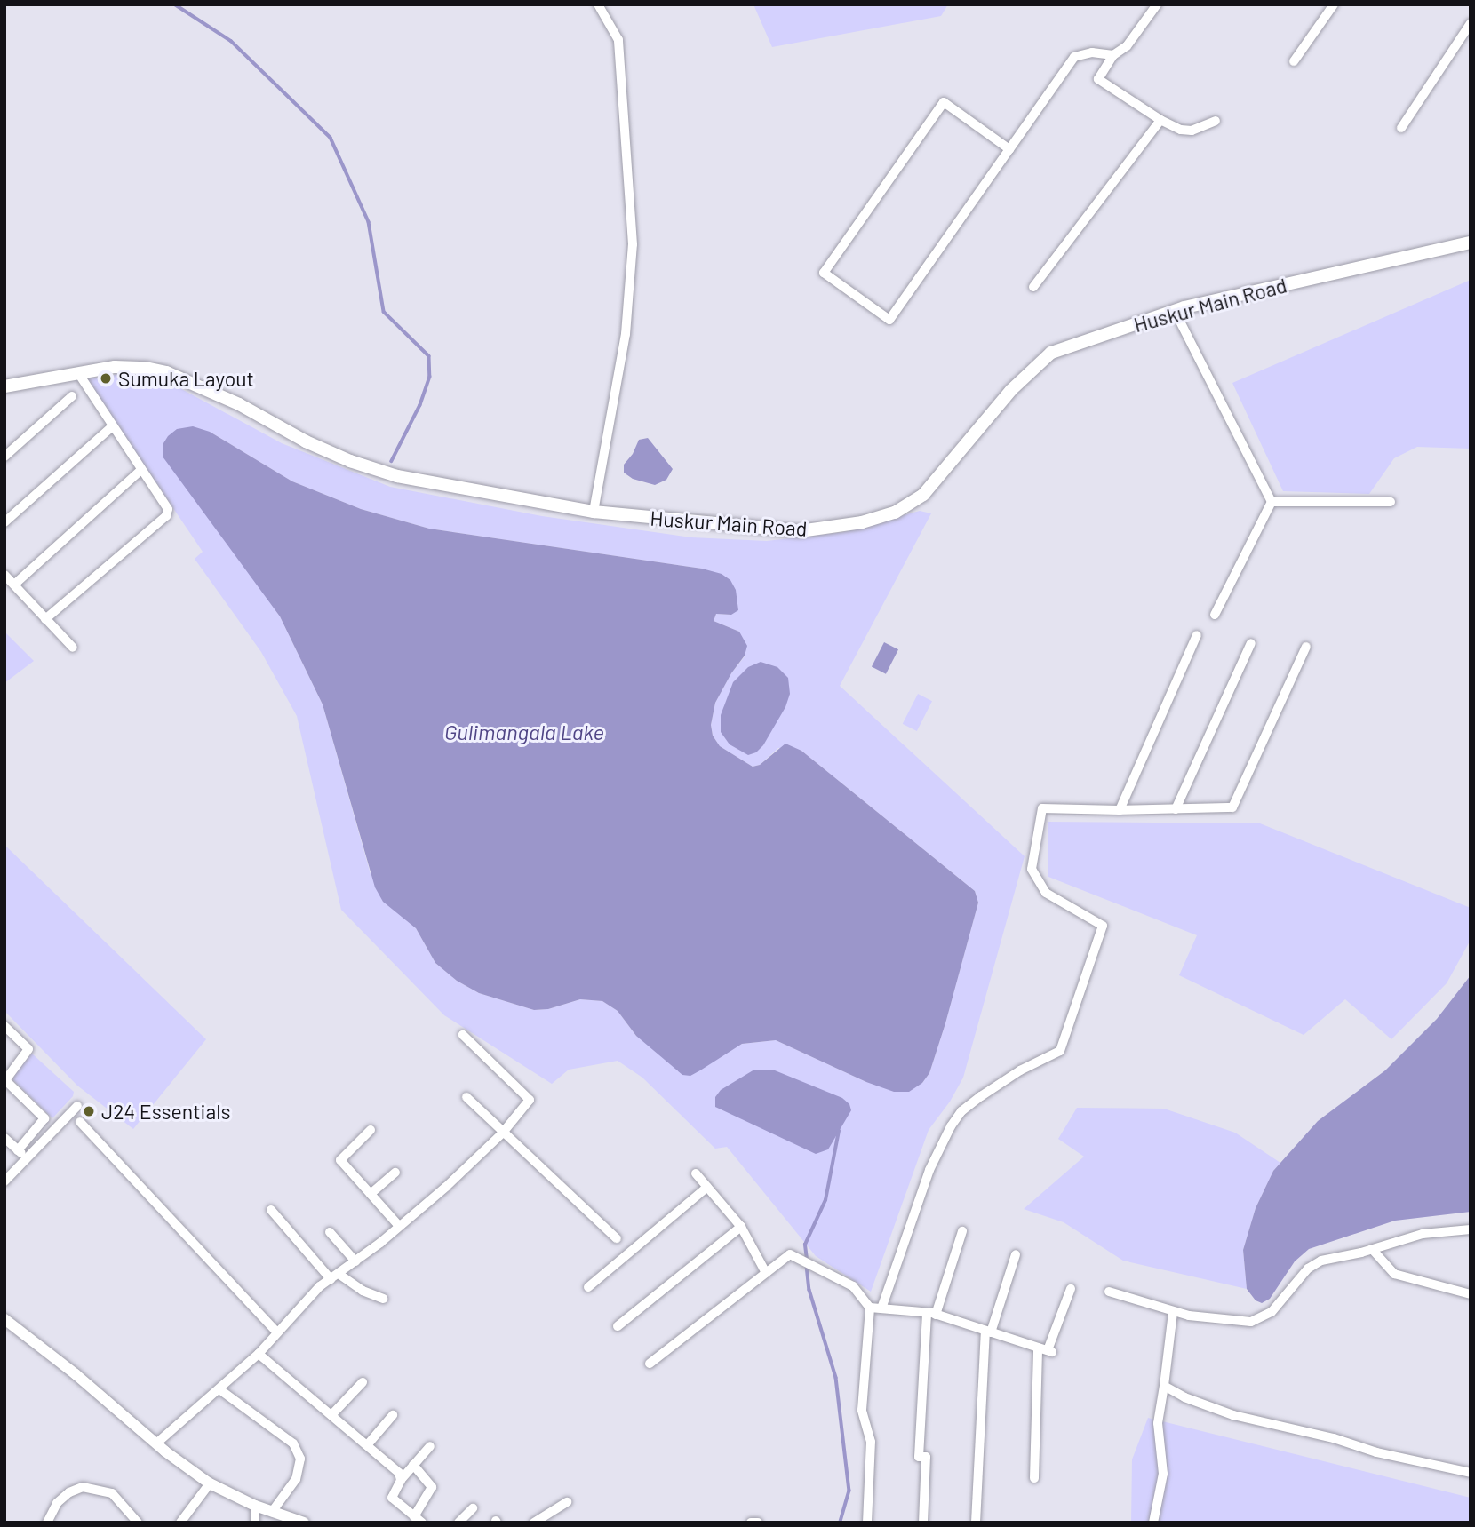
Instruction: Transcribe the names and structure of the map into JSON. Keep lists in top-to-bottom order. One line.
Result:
{"streets":{"main road":["Huskur Main Road"]},"water":["Gulimangala Lake"],"places":["Sumuka Layout","J24 Essentials"]}
